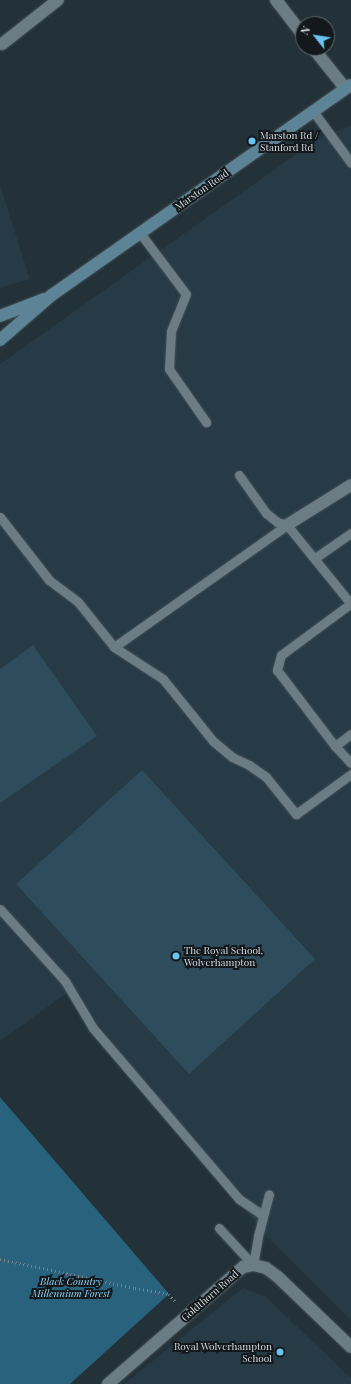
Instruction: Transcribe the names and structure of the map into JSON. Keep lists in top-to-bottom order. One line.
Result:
{"streets":{"street":["Marston Road","Goldthorn Road"]},"parks":["Black Country Millennium Forest"],"places":["Marston Rd / Stanford Rd","The Royal School, Wolverhampton","Royal Wolverhampton School"],"north":"top left"}
